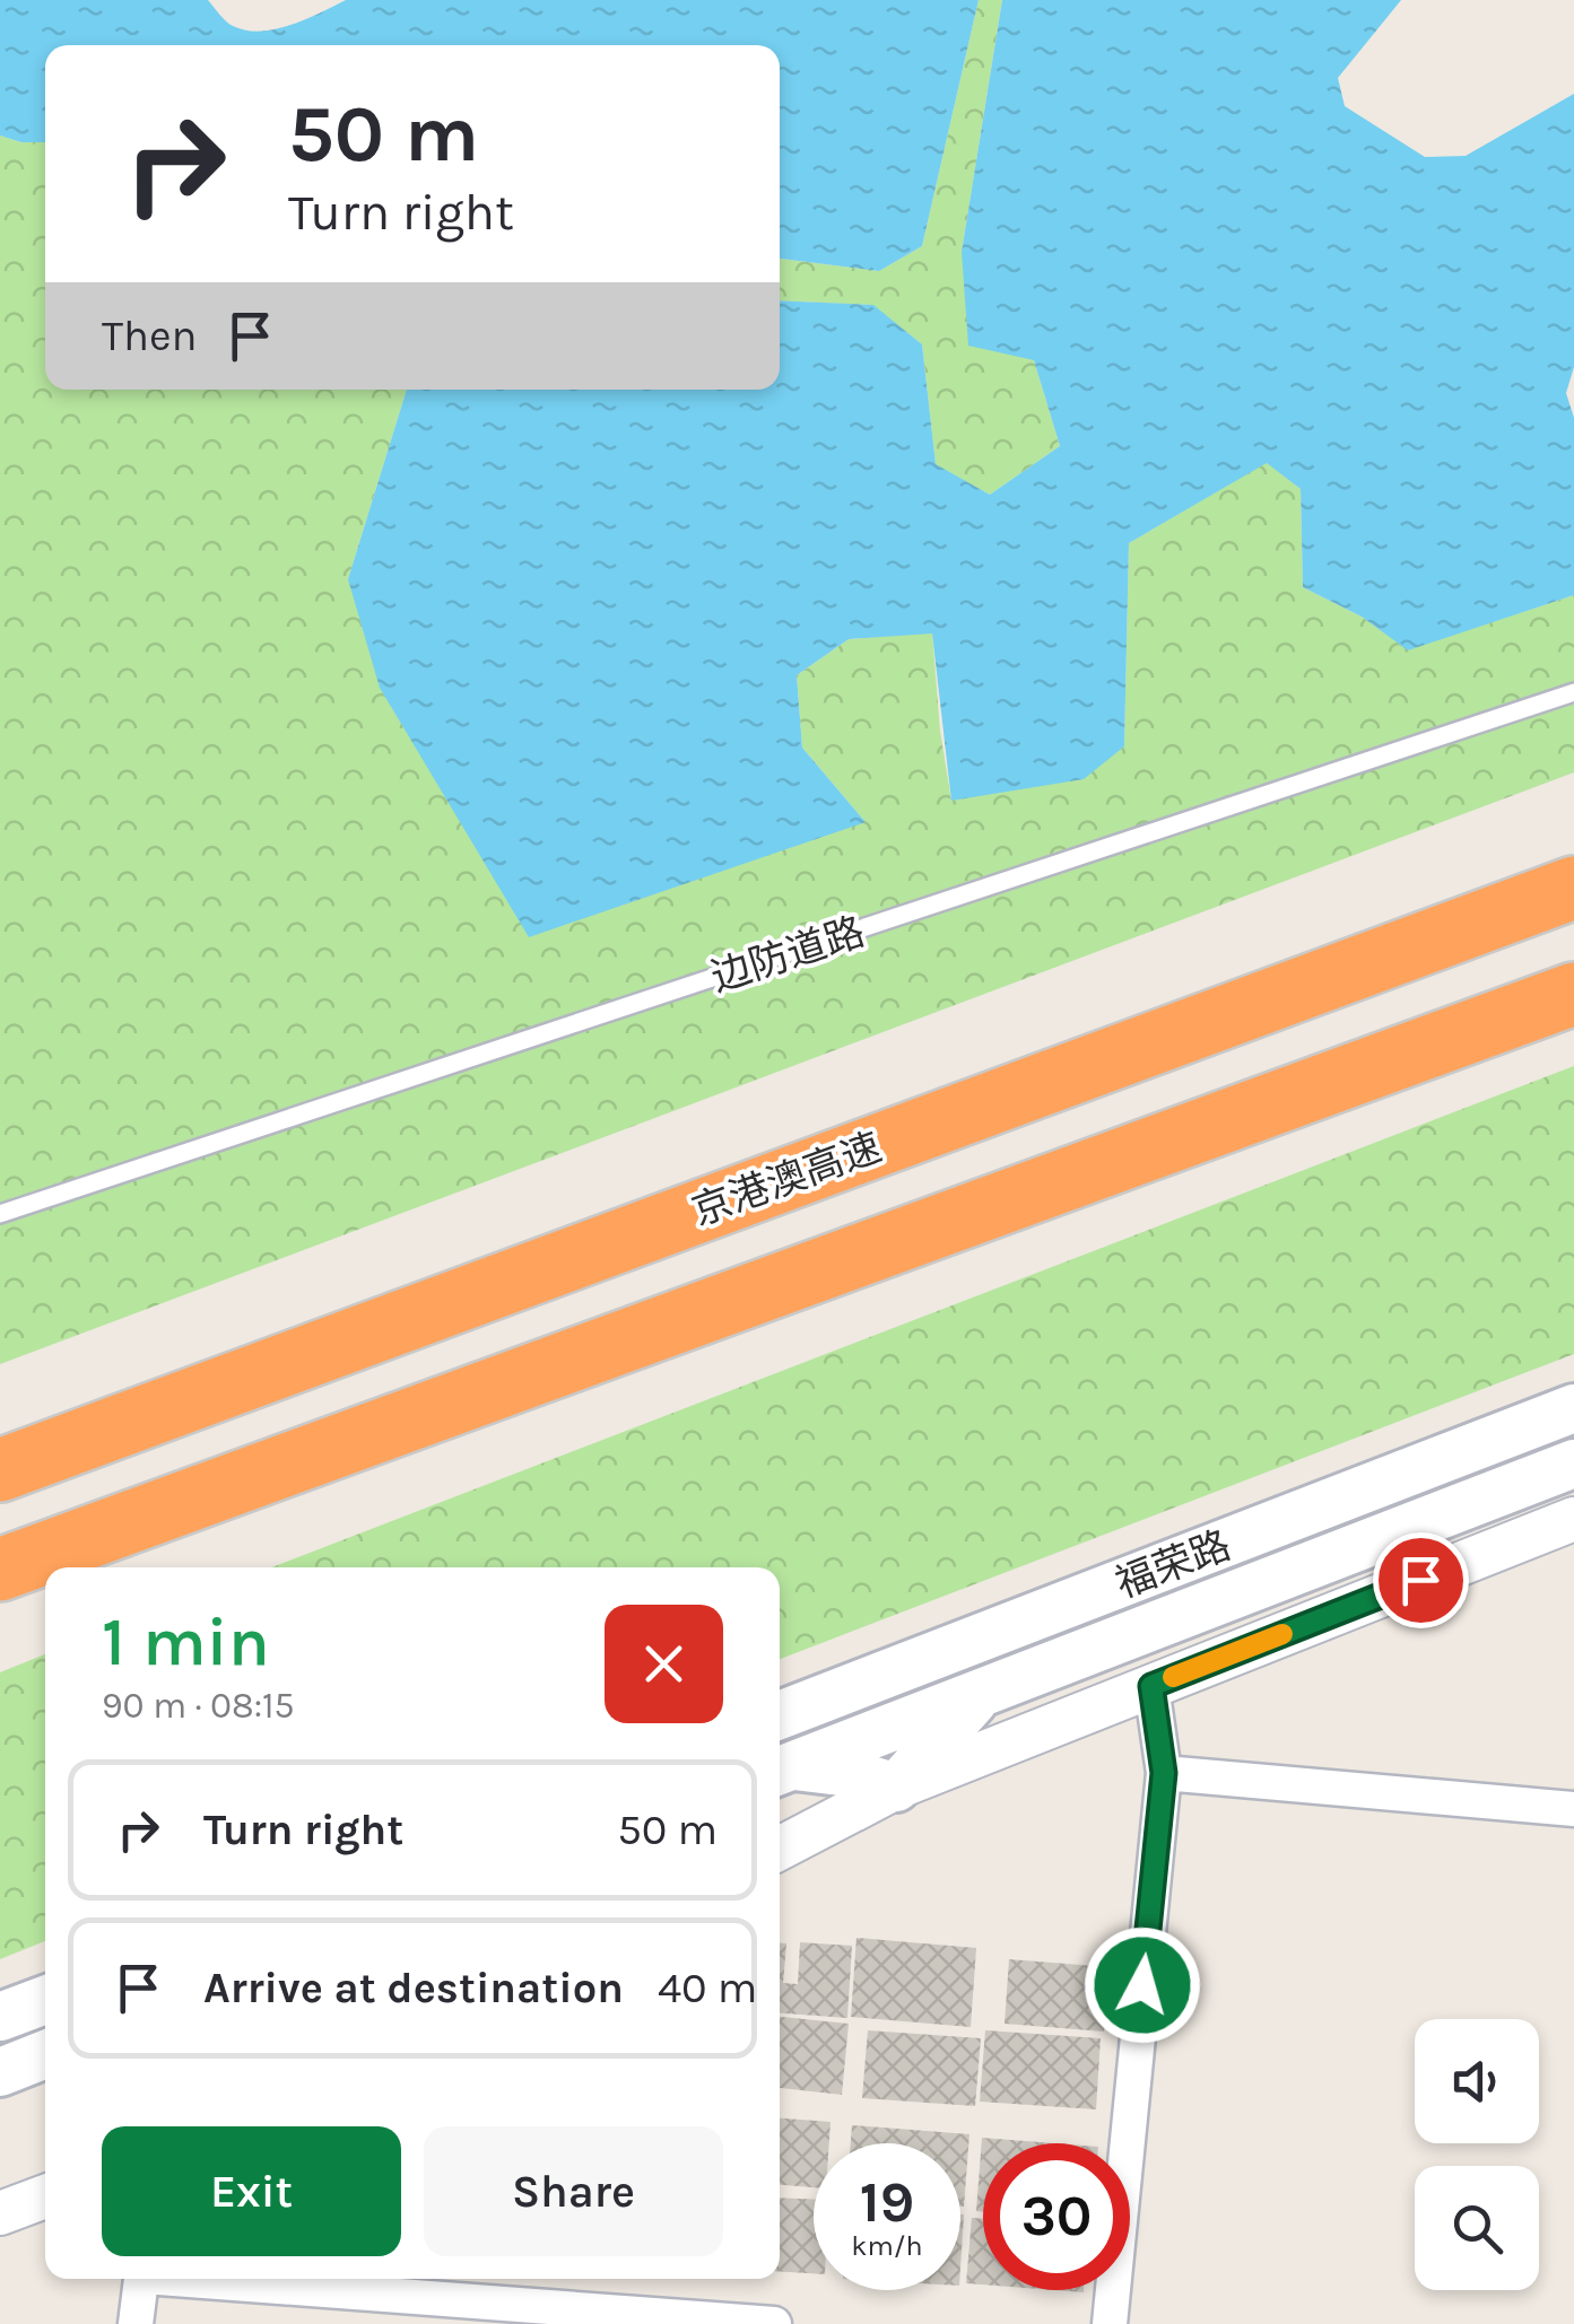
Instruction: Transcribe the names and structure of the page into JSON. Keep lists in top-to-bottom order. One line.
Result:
{"streets":{"highway":["京港澳高速"],"main road":["福荣路"],"lane":["边防道路"]},"page":{"turn":["50 m","Turn right"],"then":"Then","heading":["1 min","90 m · 08:15"],"list":[{"name":"Turn right","value":"50 m"},{"name":"Arrive at destination","value":"40 m"}],"buttons":["Exit","Share"],"speed":"19 km/h","limit":"30"}}
